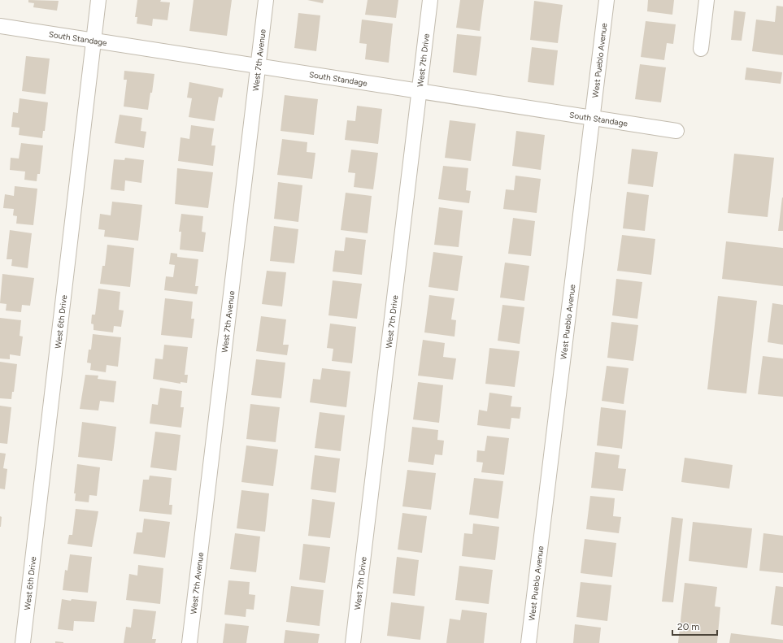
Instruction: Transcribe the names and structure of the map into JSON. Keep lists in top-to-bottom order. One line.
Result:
{"streets":{"street":["South Standage","West 7th Avenue","West 7th Drive","West Pueblo Avenue","West 6th Drive"]},"crossings":[["South Standage","West 7th Avenue"],["South Standage","West 7th Drive"],["South Standage","West Pueblo Avenue"],["South Standage","West 6th Drive"]],"scale_bar":"20 m"}
